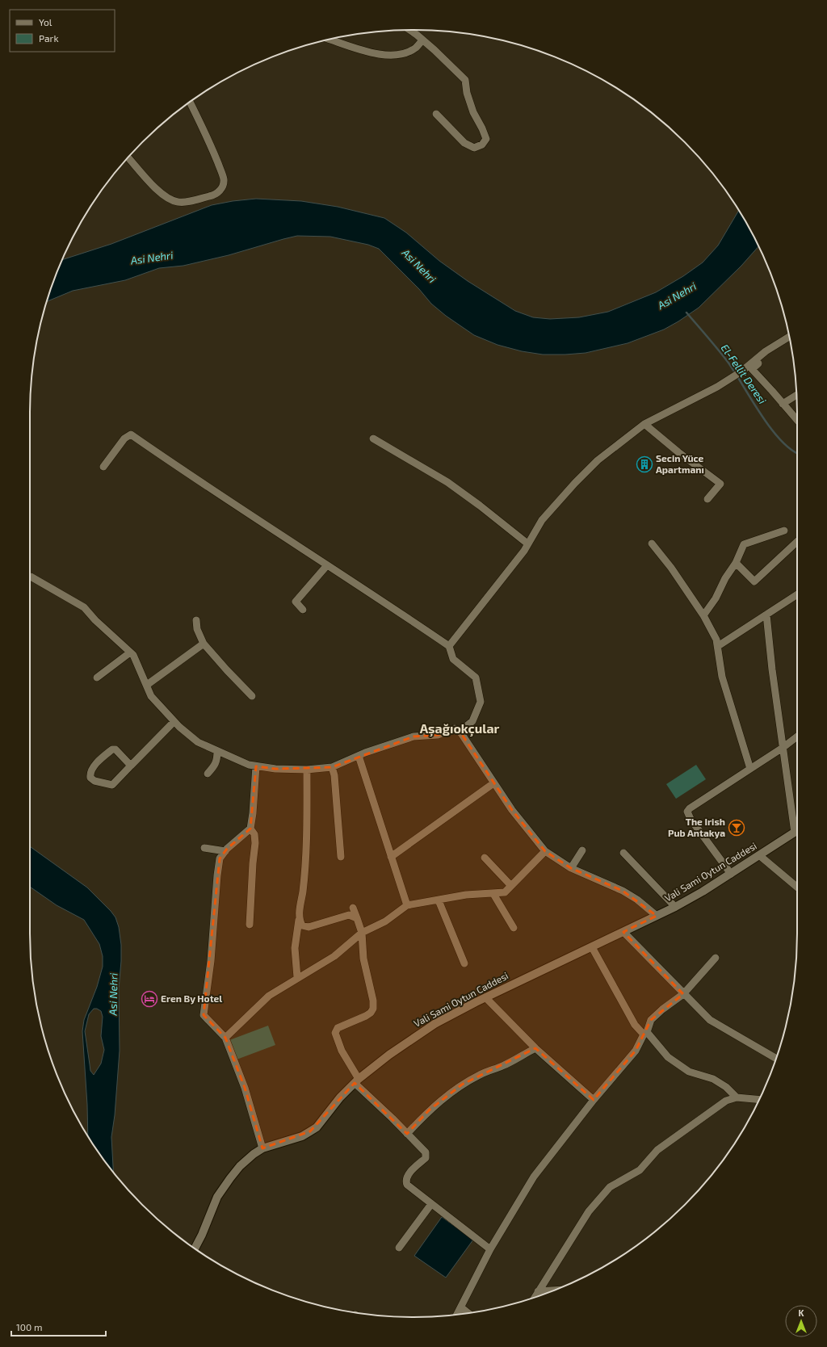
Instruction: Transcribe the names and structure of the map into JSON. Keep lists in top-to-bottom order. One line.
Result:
{"streets":{"street":["Vali Sami Oytun Caddesi"]},"districts":["Aşağıokçular"],"water":["Asi Nehri","El-Fellit Deresi"],"places":{"building":["Secin Yüce Apartmanı"],"bar":["The Irish Pub Antakya"],"hotel":["Eren By Hotel"]},"legend":["Yol","Park"],"scale_bar":"100 m","north":"top"}
